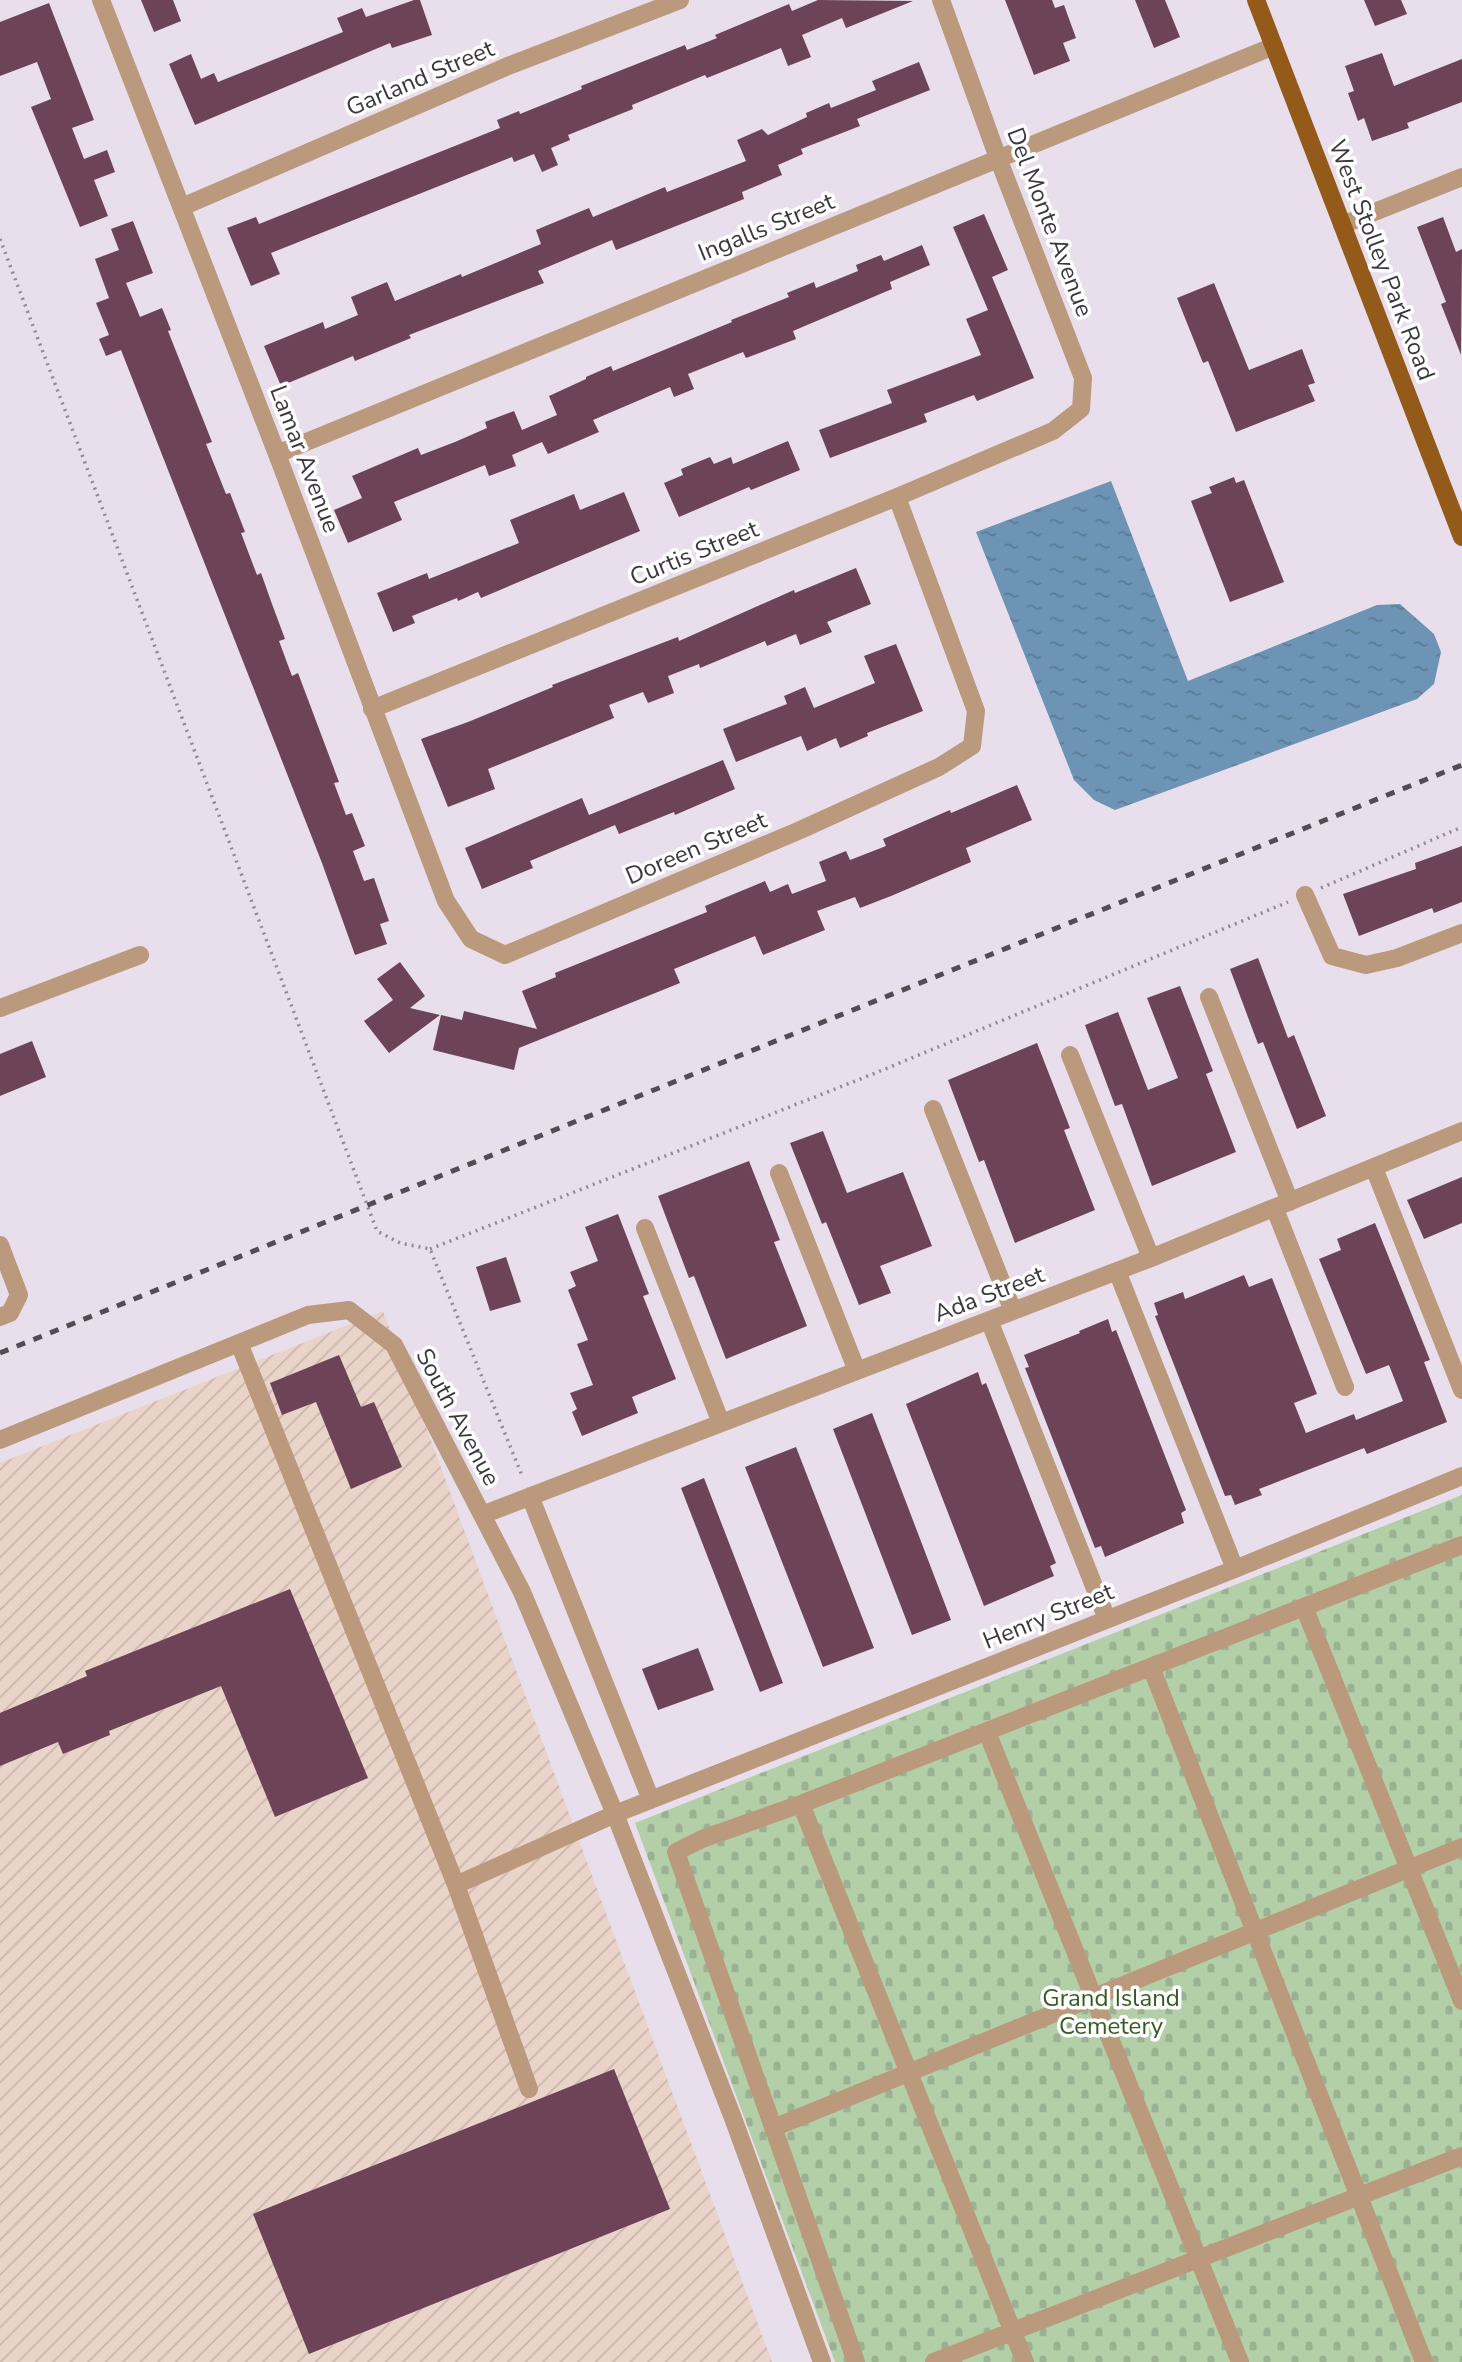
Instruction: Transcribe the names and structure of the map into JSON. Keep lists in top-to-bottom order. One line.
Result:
{"streets":{"main road":["West Stolley Park Road"],"street":["Garland Street","Del Monte Avenue","Ingalls Street","Lamar Avenue","Curtis Street","Doreen Street","Ada Street","South Avenue","Henry Street"]},"crossings":[["Garland Street","Lamar Avenue"],["Del Monte Avenue","Ingalls Street"],["Del Monte Avenue","Curtis Street"],["Ingalls Street","West Stolley Park Road"],["Ingalls Street","Lamar Avenue"],["Lamar Avenue","Curtis Street"],["Lamar Avenue","Doreen Street"],["Curtis Street","Doreen Street"],["Ada Street","South Avenue"],["South Avenue","Henry Street"]],"parks":["Grand Island Cemetery"]}
